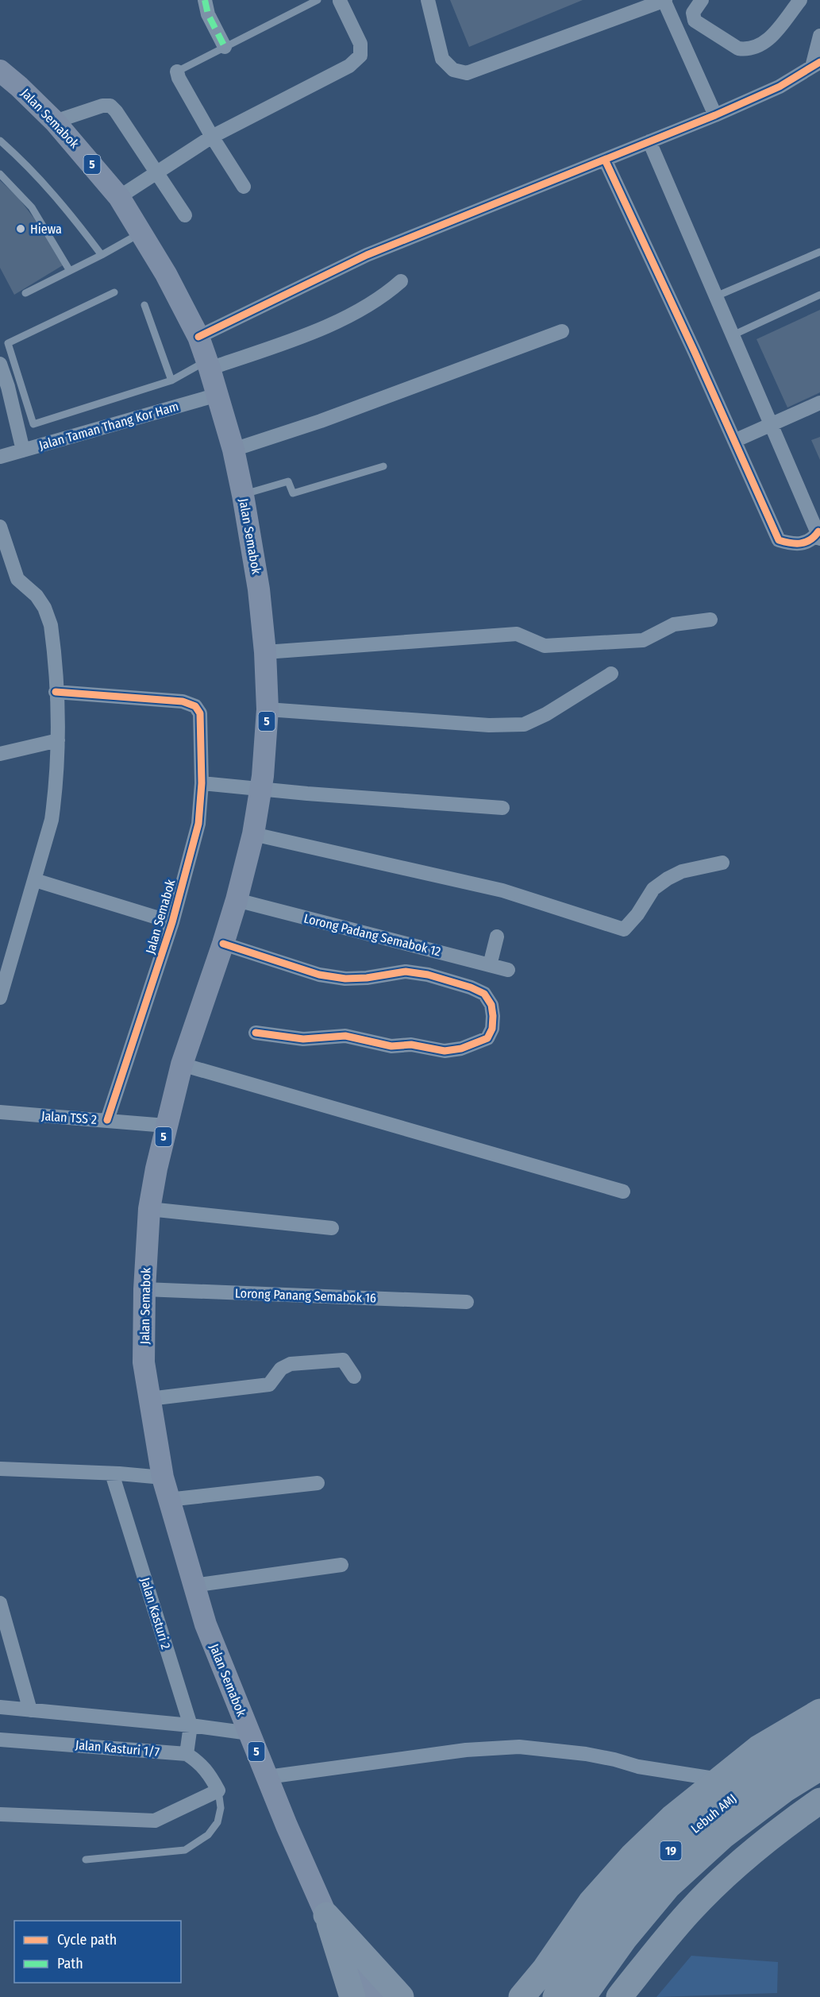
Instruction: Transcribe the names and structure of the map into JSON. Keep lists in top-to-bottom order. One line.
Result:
{"streets":{"highway":["Lebuh AMJ","19"],"main road":["Jalan Semabok","5"],"street":["Jalan Taman Thang Kor Ham","Lorong Padang Semabok 12","Jalan TSS 2","Lorong Panang Semabok 16","Jalan Kasturi 2","Jalan Kasturi 1/7"]},"crossings":[["Jalan Semabok","Jalan Taman Thang Kor Ham"],["Jalan Semabok","Lorong Padang Semabok 12"],["Jalan Semabok","Jalan TSS 2"],["Jalan Semabok","Lorong Panang Semabok 16"],["Jalan Kasturi 2","Jalan Kasturi 1/7"]],"places":["Hiewa"],"legend":["Cycle path","Path"]}
